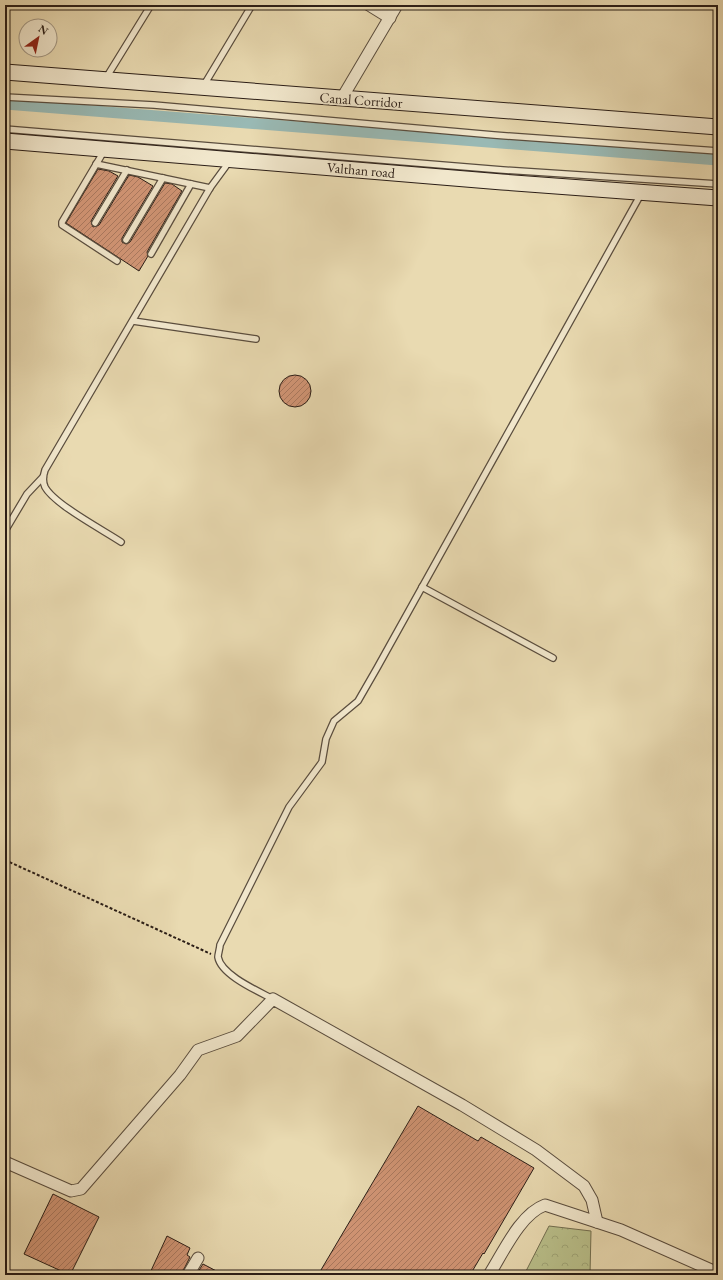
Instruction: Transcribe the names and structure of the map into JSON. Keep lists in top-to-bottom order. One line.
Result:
{"streets":{"main road":["Canal Corridor","Valthan road"]},"north":"top right"}
